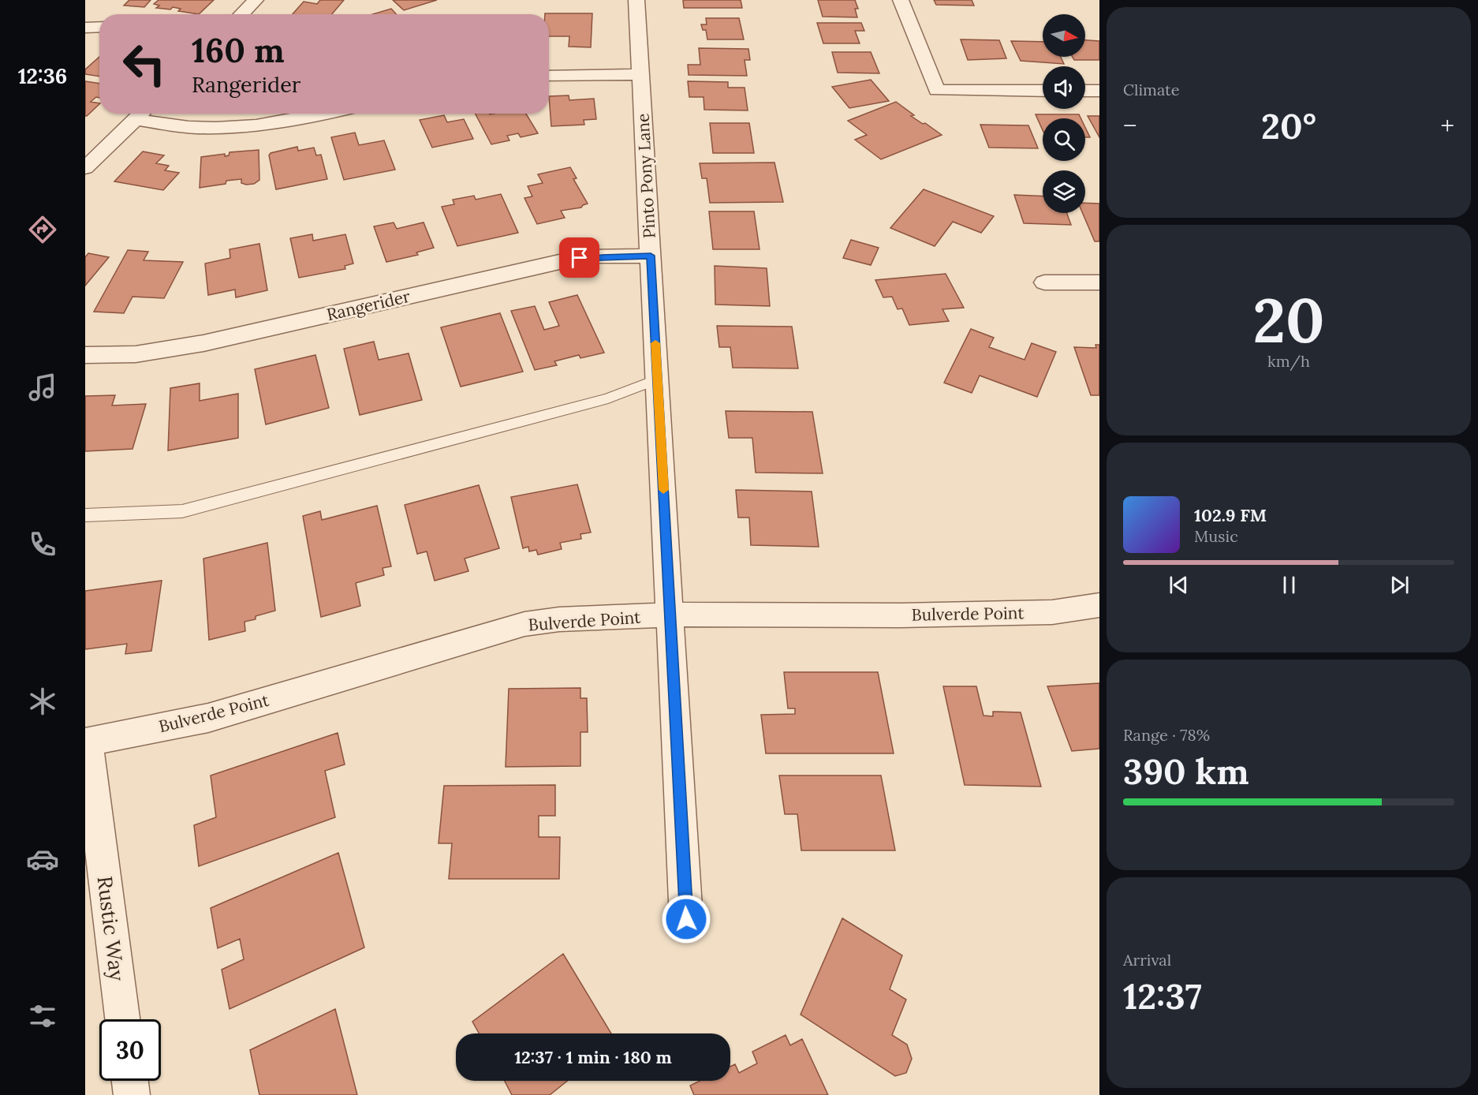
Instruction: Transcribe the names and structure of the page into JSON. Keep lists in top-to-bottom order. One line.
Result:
{"streets":{"street":["Pinto Pony Lane","Rangerider","Bulverde Point","Rustic Way"]},"crossings":[["Pinto Pony Lane","Rangerider"],["Pinto Pony Lane","Bulverde Point"],["Bulverde Point","Rustic Way"]],"north":"right","page":{"tabs":"12:36","tile":["Climate",["20","km/h"],["Range · 78%","390 km"],["Arrival","12:37"]],"turn":["160 m","Rangerider"],"heat":["−","20°","+"],"song":["102.9 FM","Music"],"limit":"30","trip":"12:37 · 1 min · 180 m"}}
